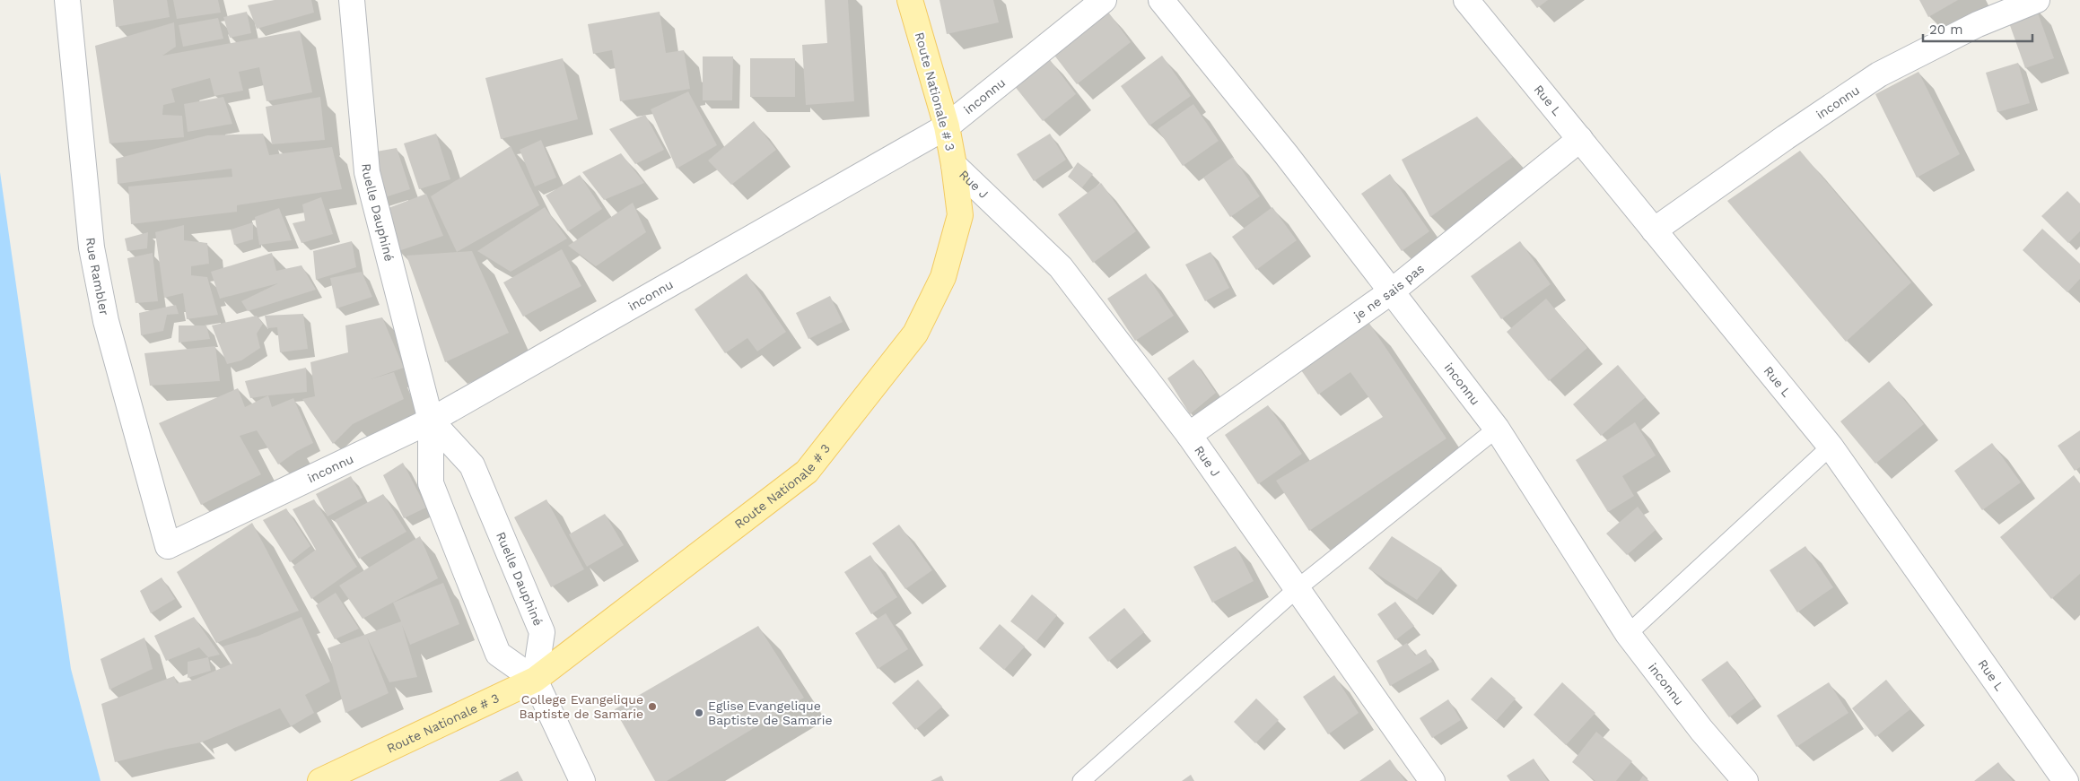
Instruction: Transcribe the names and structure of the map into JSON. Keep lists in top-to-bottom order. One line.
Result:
{"streets":{"main road":["Route Nationale # 3"],"street":["inconnu","Rue L","Rue J","Ruelle Dauphiné","Rue Rambler","je ne sais pas"]},"crossings":[["Route Nationale # 3","inconnu"],["Route Nationale # 3","Rue J"],["Route Nationale # 3","Ruelle Dauphiné"],["inconnu","Rue L"],["inconnu","Ruelle Dauphiné"],["inconnu","Rue Rambler"],["inconnu","je ne sais pas"],["Rue L","je ne sais pas"],["Rue J","je ne sais pas"]],"places":["College Evangelique Baptiste de Samarie","Eglise Evangelique Baptiste de Samarie"],"scale_bar":"20 m"}
